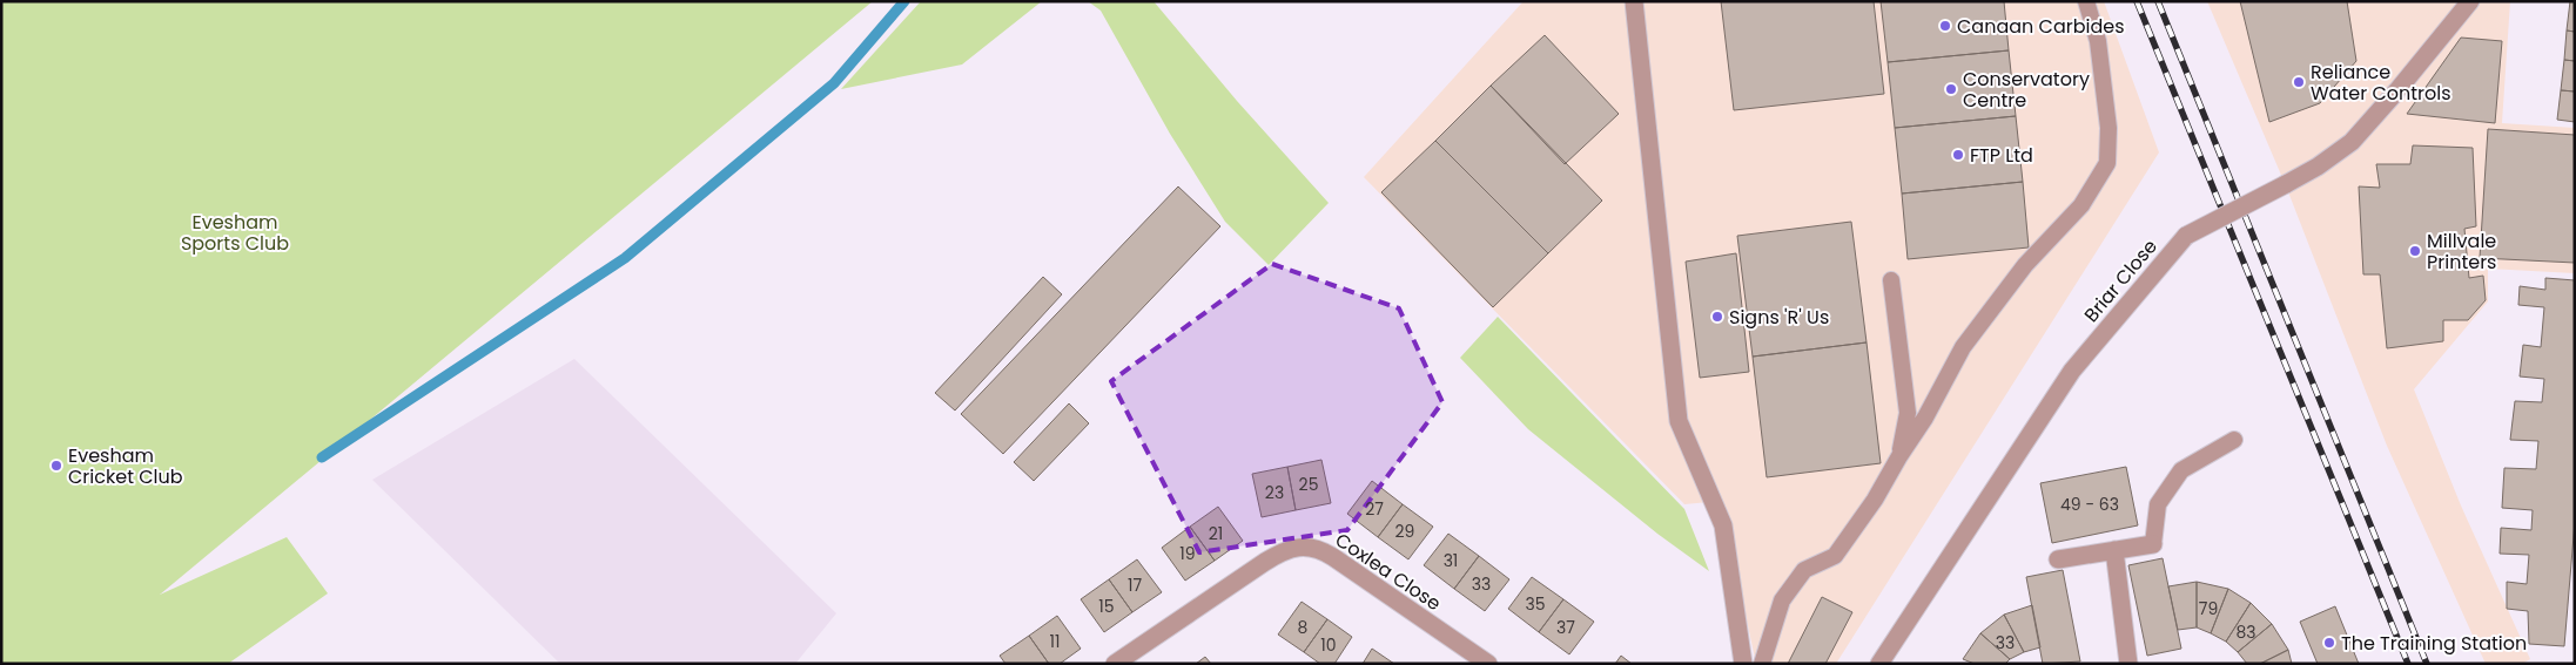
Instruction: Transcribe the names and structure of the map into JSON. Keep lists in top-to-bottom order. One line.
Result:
{"streets":{"street":["Briar Close","Coxlea Close"]},"parks":["Evesham Sports Club"],"places":["Canaan Carbides","Reliance Water Controls","Conservatory Centre","FTP Ltd","Millvale Printers","Signs 'R' Us","Evesham Cricket Club","The Training Station"],"house_numbers":["25","23","49 - 63","27","29","21","19","31","33","17","35","15","79","8","37","83","11","33","10"]}
